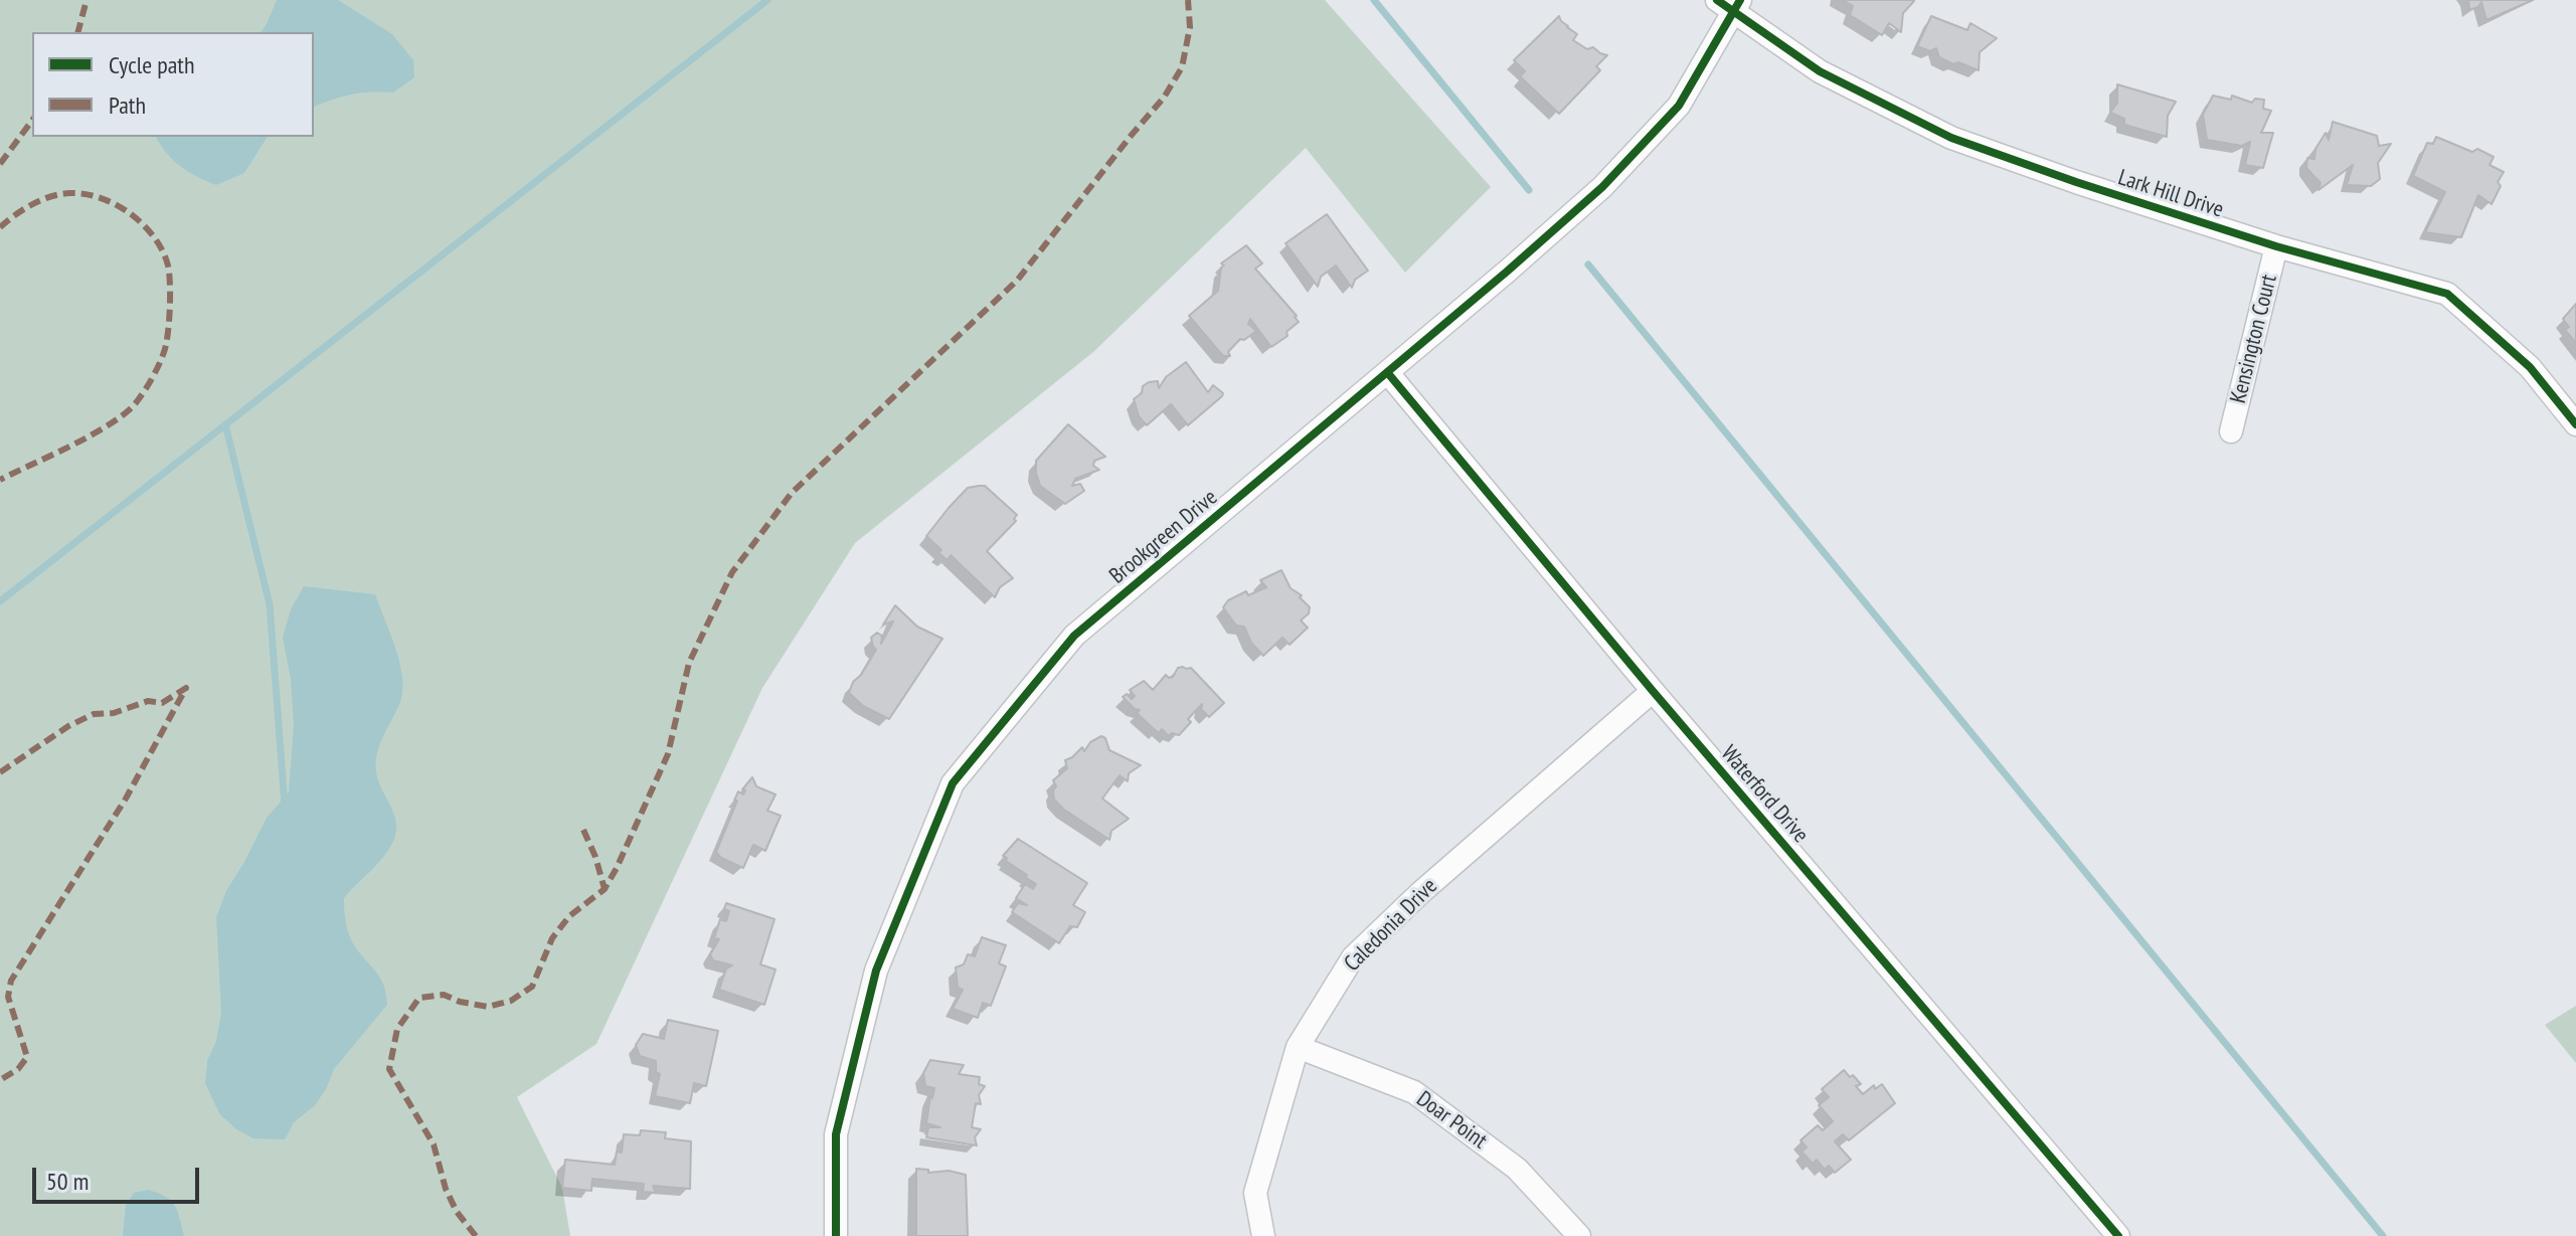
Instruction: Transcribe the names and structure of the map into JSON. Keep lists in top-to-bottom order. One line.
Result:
{"streets":{"street":["Lark Hill Drive","Kensington Court","Brookgreen Drive","Waterford Drive","Caledonia Drive","Doar Point"]},"crossings":[["Lark Hill Drive","Kensington Court"],["Lark Hill Drive","Brookgreen Drive"],["Brookgreen Drive","Waterford Drive"],["Waterford Drive","Caledonia Drive"],["Caledonia Drive","Doar Point"]],"legend":["Cycle path","Path"],"scale_bar":"50 m"}
